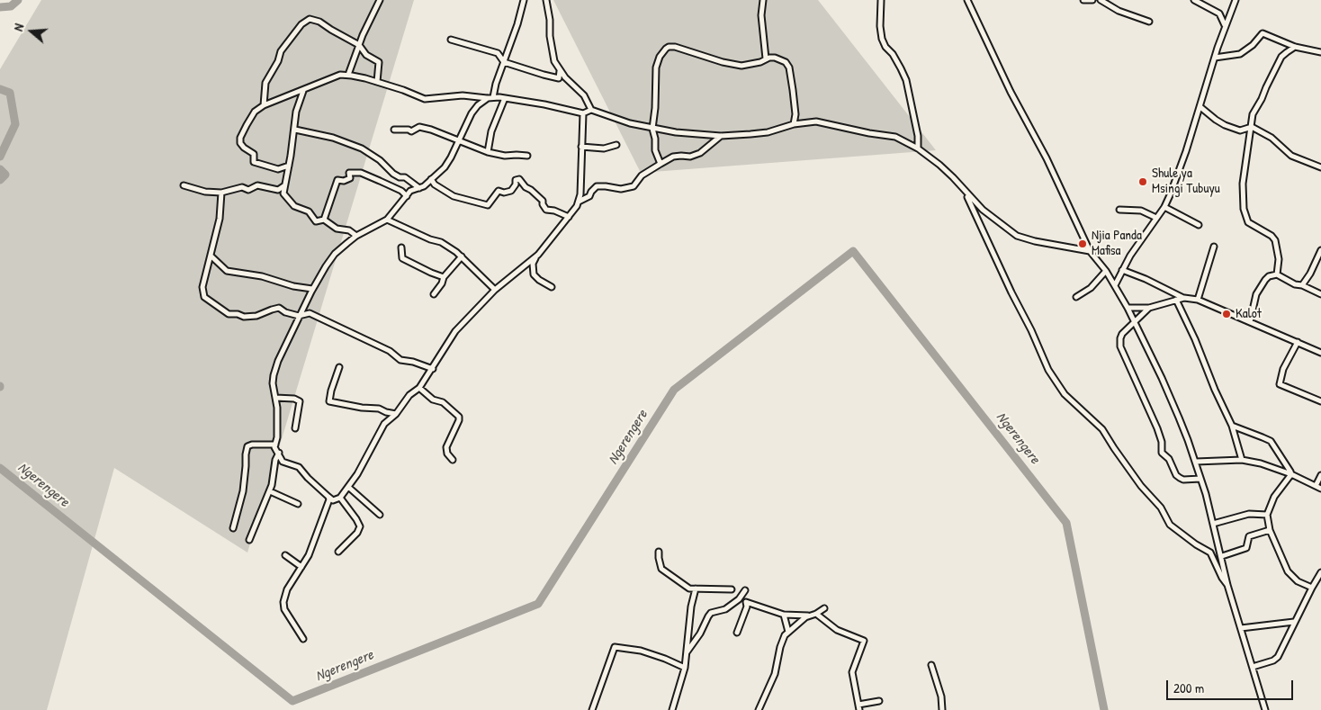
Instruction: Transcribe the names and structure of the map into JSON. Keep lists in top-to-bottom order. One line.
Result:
{"water":["Ngerengere"],"places":["Shule ya Msingi Tubuyu","Njia Panda Mafisa","Kalot"],"scale_bar":"200 m","north":"left"}
